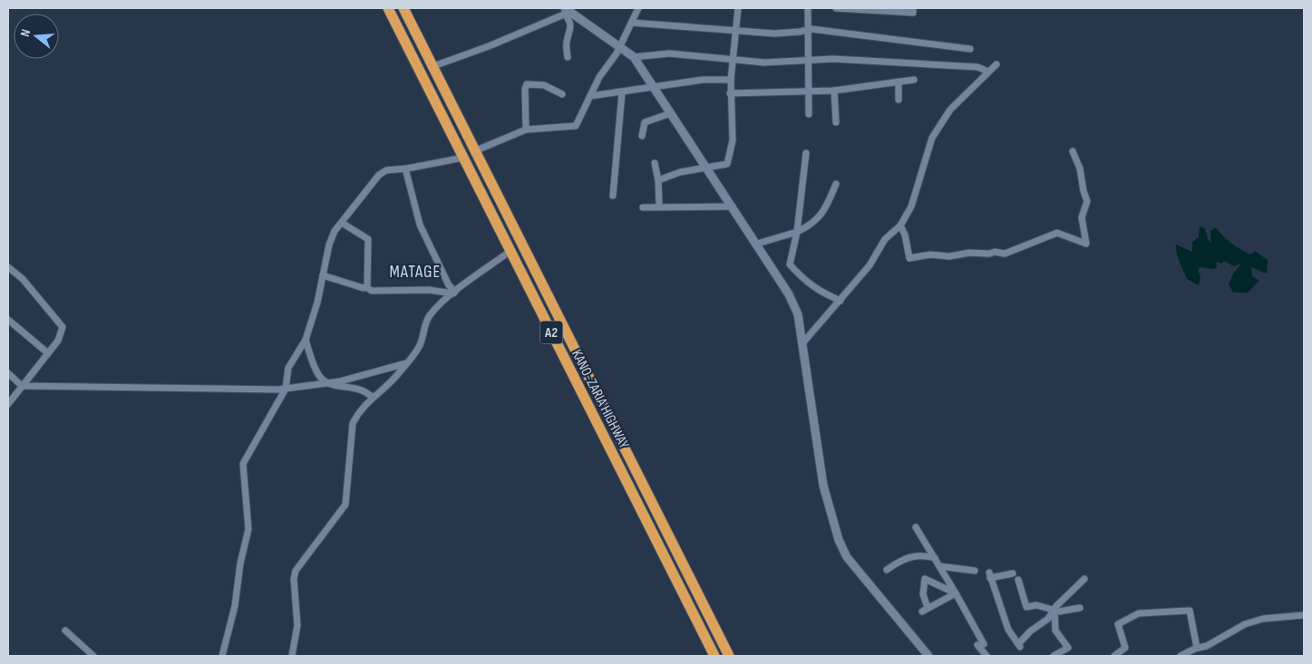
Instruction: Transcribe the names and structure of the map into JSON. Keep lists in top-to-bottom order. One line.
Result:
{"streets":{"highway":["A2","KANO-ZARIA HIGHWAY"]},"districts":["MATAGE"],"north":"left"}
